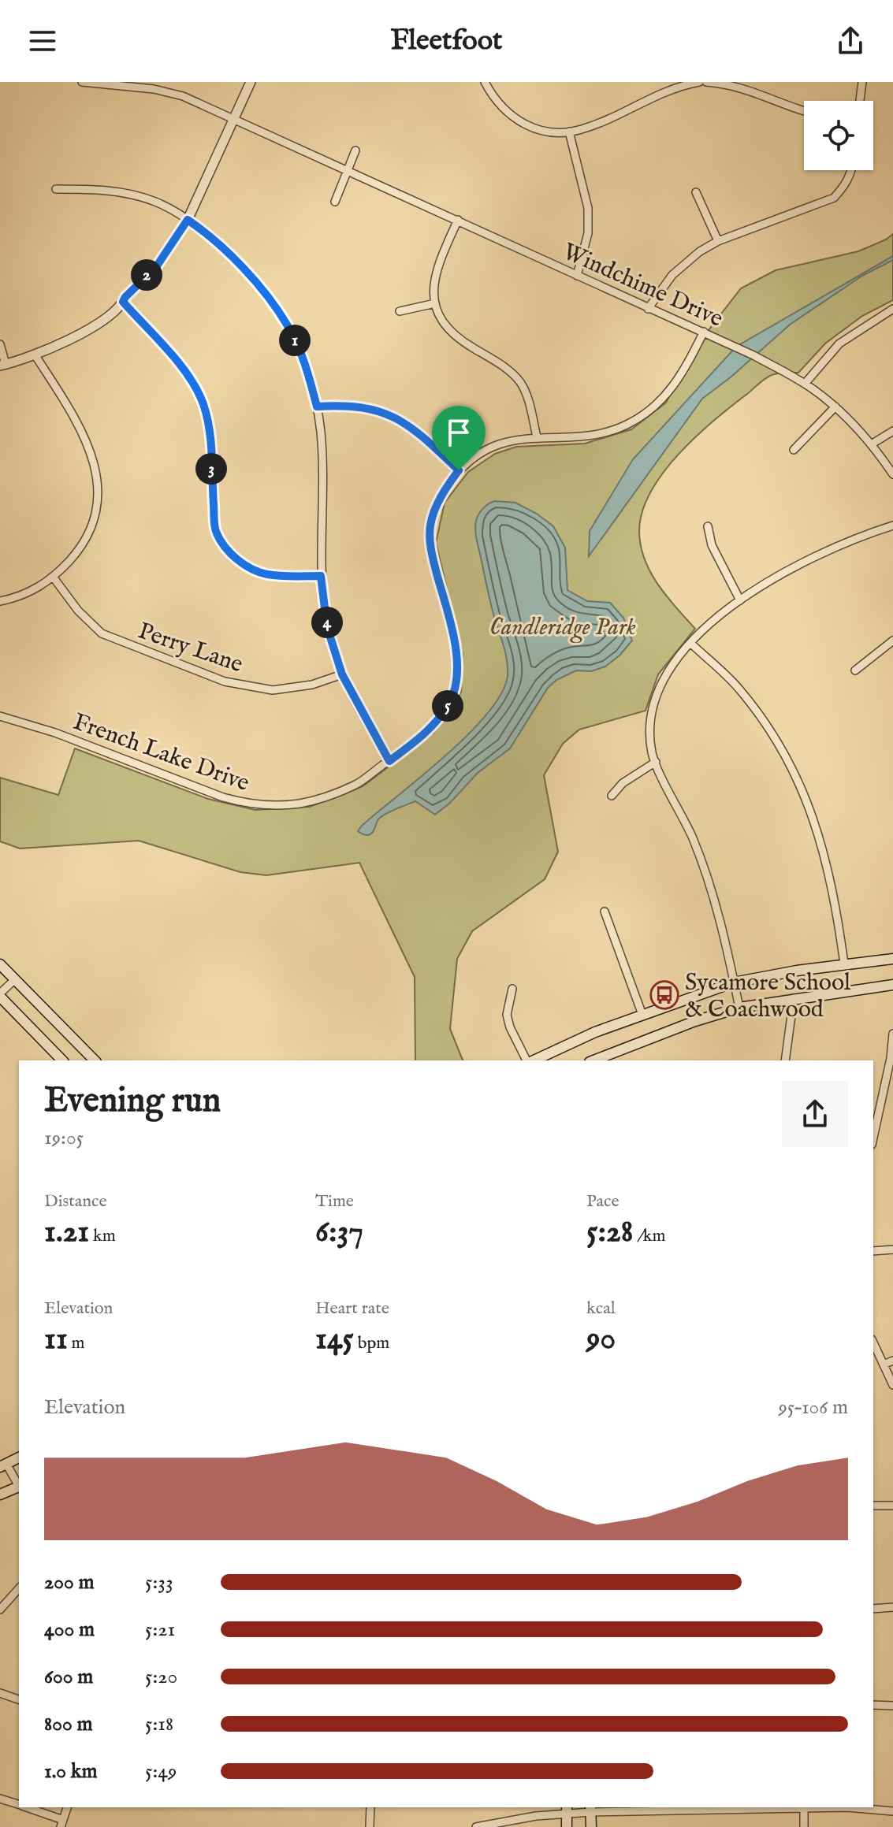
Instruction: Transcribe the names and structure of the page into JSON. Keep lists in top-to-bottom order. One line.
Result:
{"streets":{"street":["Windchime Drive","Perry Lane","French Lake Drive"]},"crossings":[["Windchime Drive","French Lake Drive"]],"parks":["Candleridge Park"],"places":{"bus stop":["Sycamore School & Coachwood"]},"page":{"header":"Fleetfoot","pins":["2","1","3","4","5"],"heading":["Evening run","19:05"],"stats":[["Distance","1.21 km"],["Time","6:37"],["Pace","5:28 /km"],["Elevation","11 m"],["Heart rate","145 bpm"],["kcal","90"]],"chart":["Elevation","95–106 m"],"list":[{"name":"200 m","note":"5:33"},{"name":"400 m","note":"5:21"},{"name":"600 m","note":"5:20"},{"name":"800 m","note":"5:18"},{"name":"1.0 km","note":"5:49"}]}}
